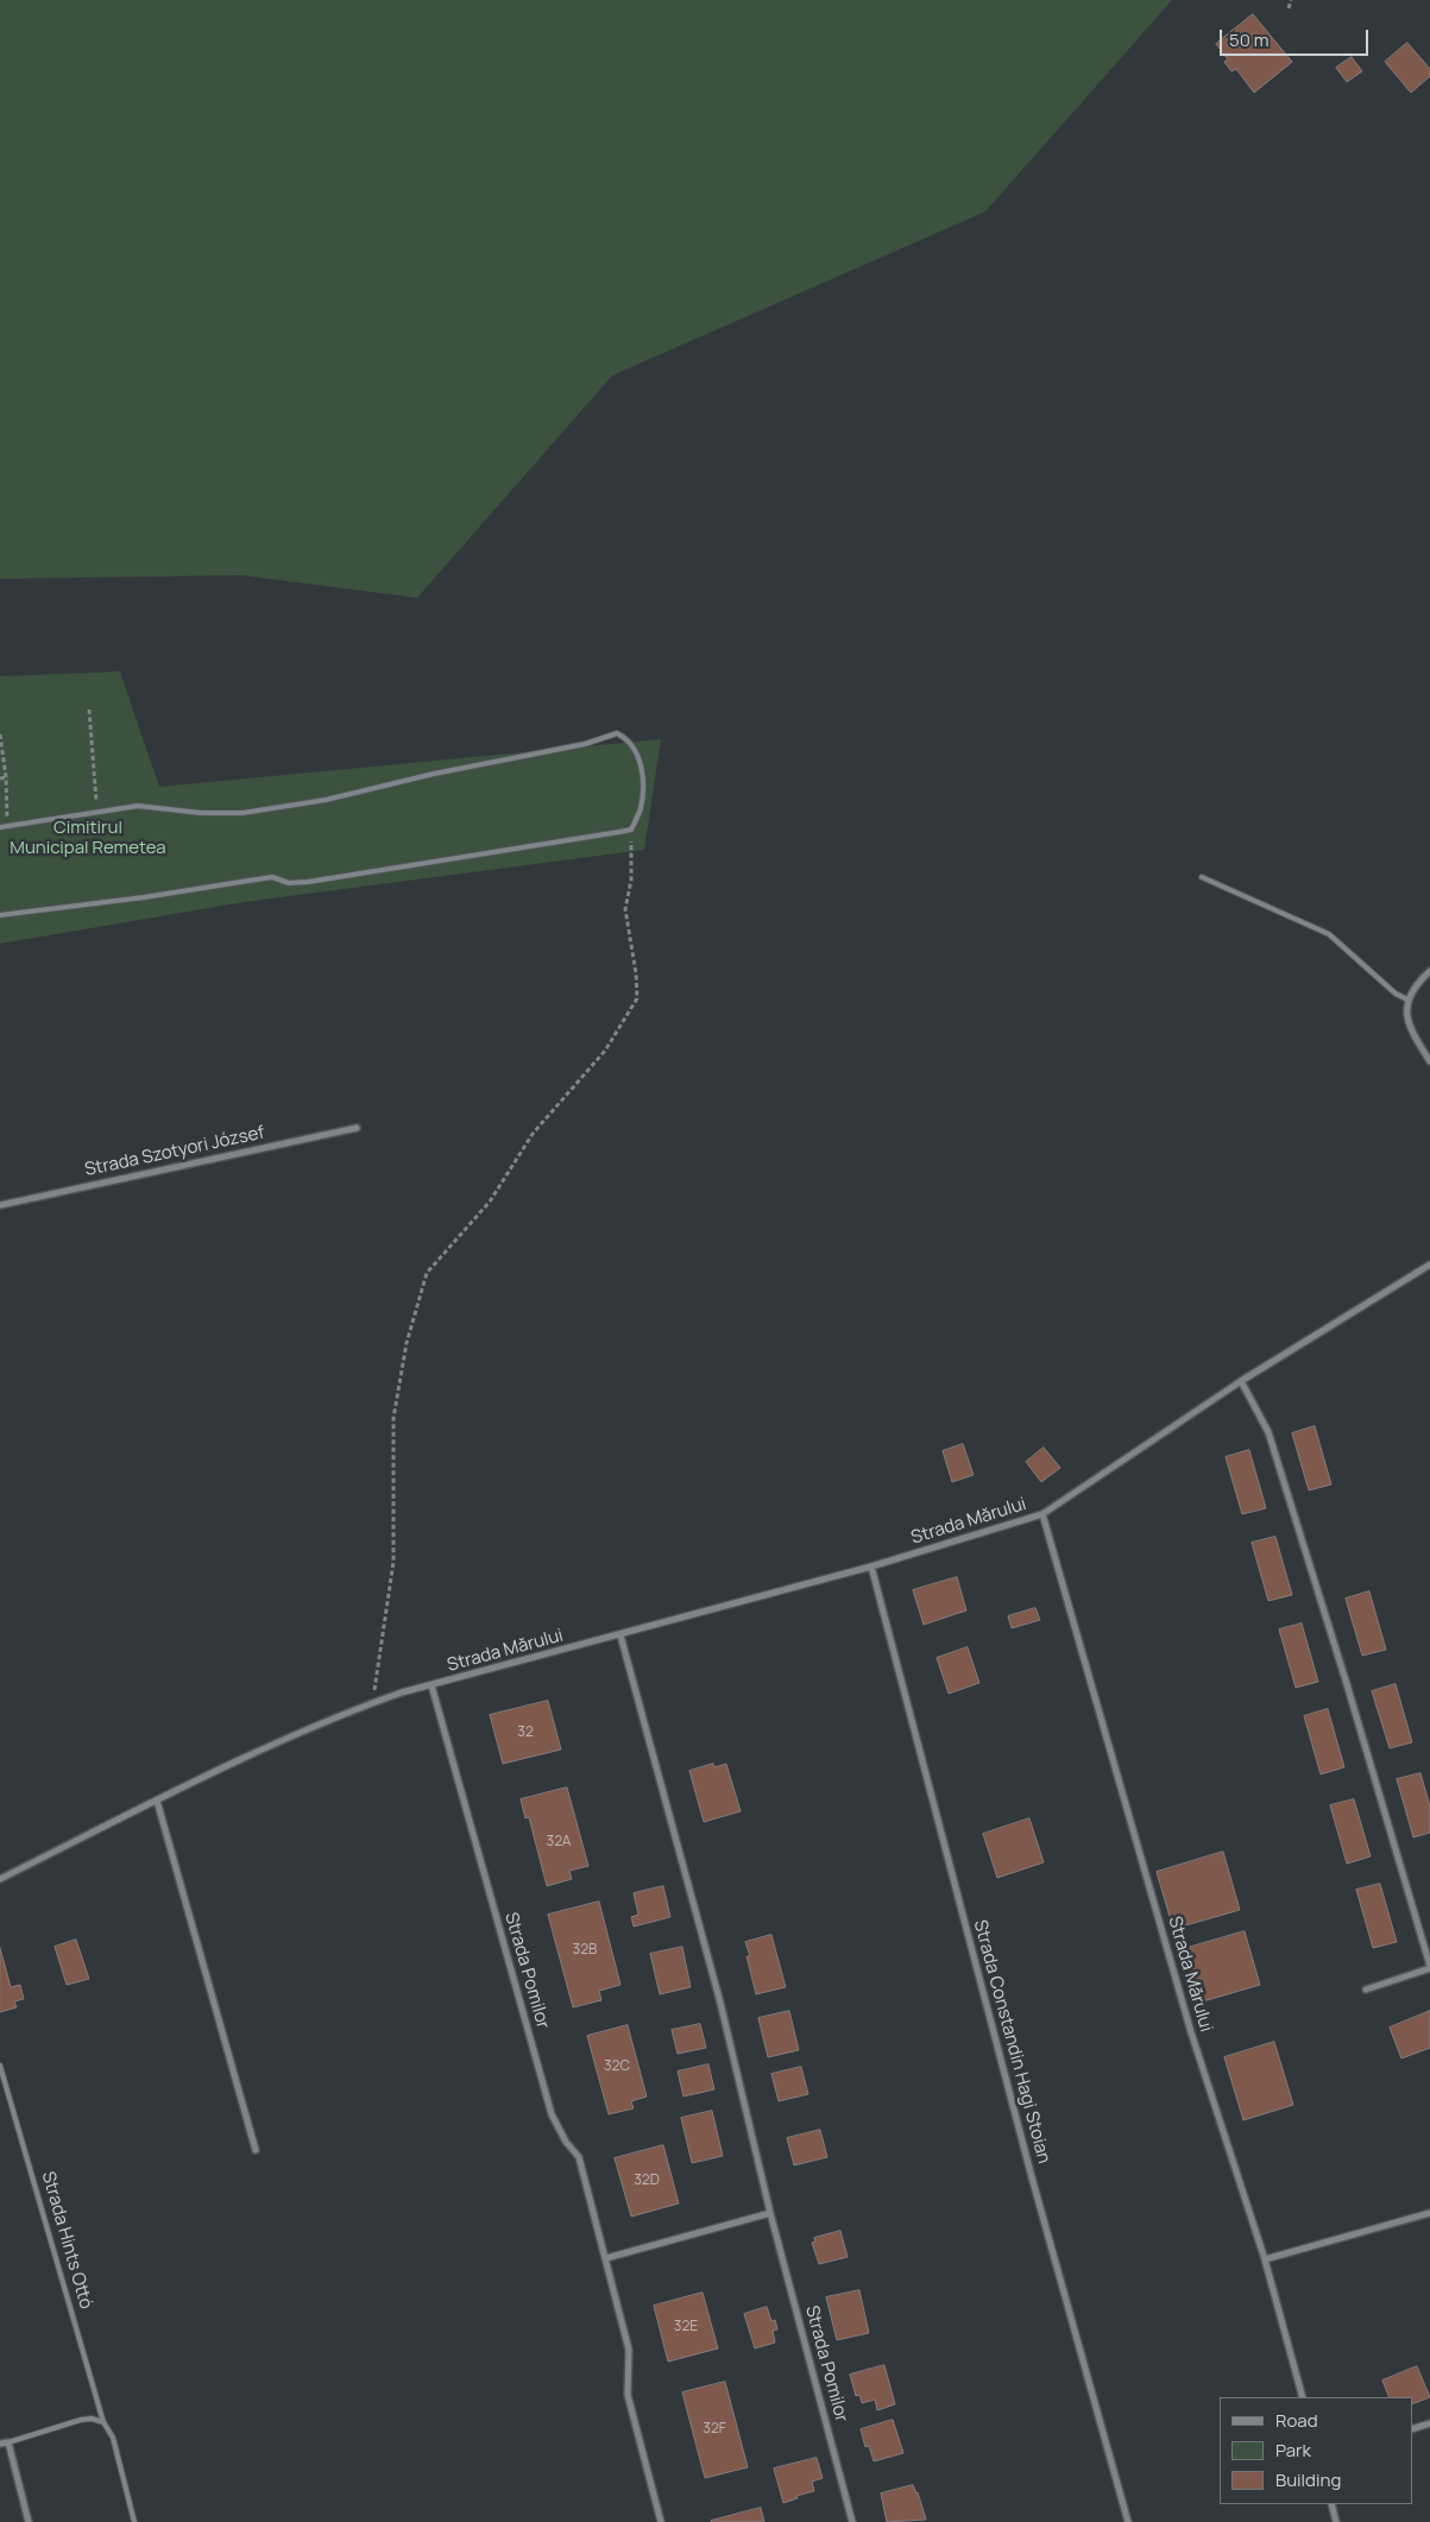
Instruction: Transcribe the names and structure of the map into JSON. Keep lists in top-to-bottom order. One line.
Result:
{"streets":{"street":["Strada Szotyori József","Strada Mărului","Strada Pomilor","Strada Constandin Hagi Stoian"],"lane":["Strada Hints Ottó"]},"crossings":[["Strada Mărului","Strada Pomilor"],["Strada Mărului","Strada Constandin Hagi Stoian"]],"parks":["Cimitirul Municipal Remetea"],"house_numbers":["32","32A","32B","32C","32D","32E","32F"],"legend":["Road","Park","Building"],"scale_bar":"50 m"}
